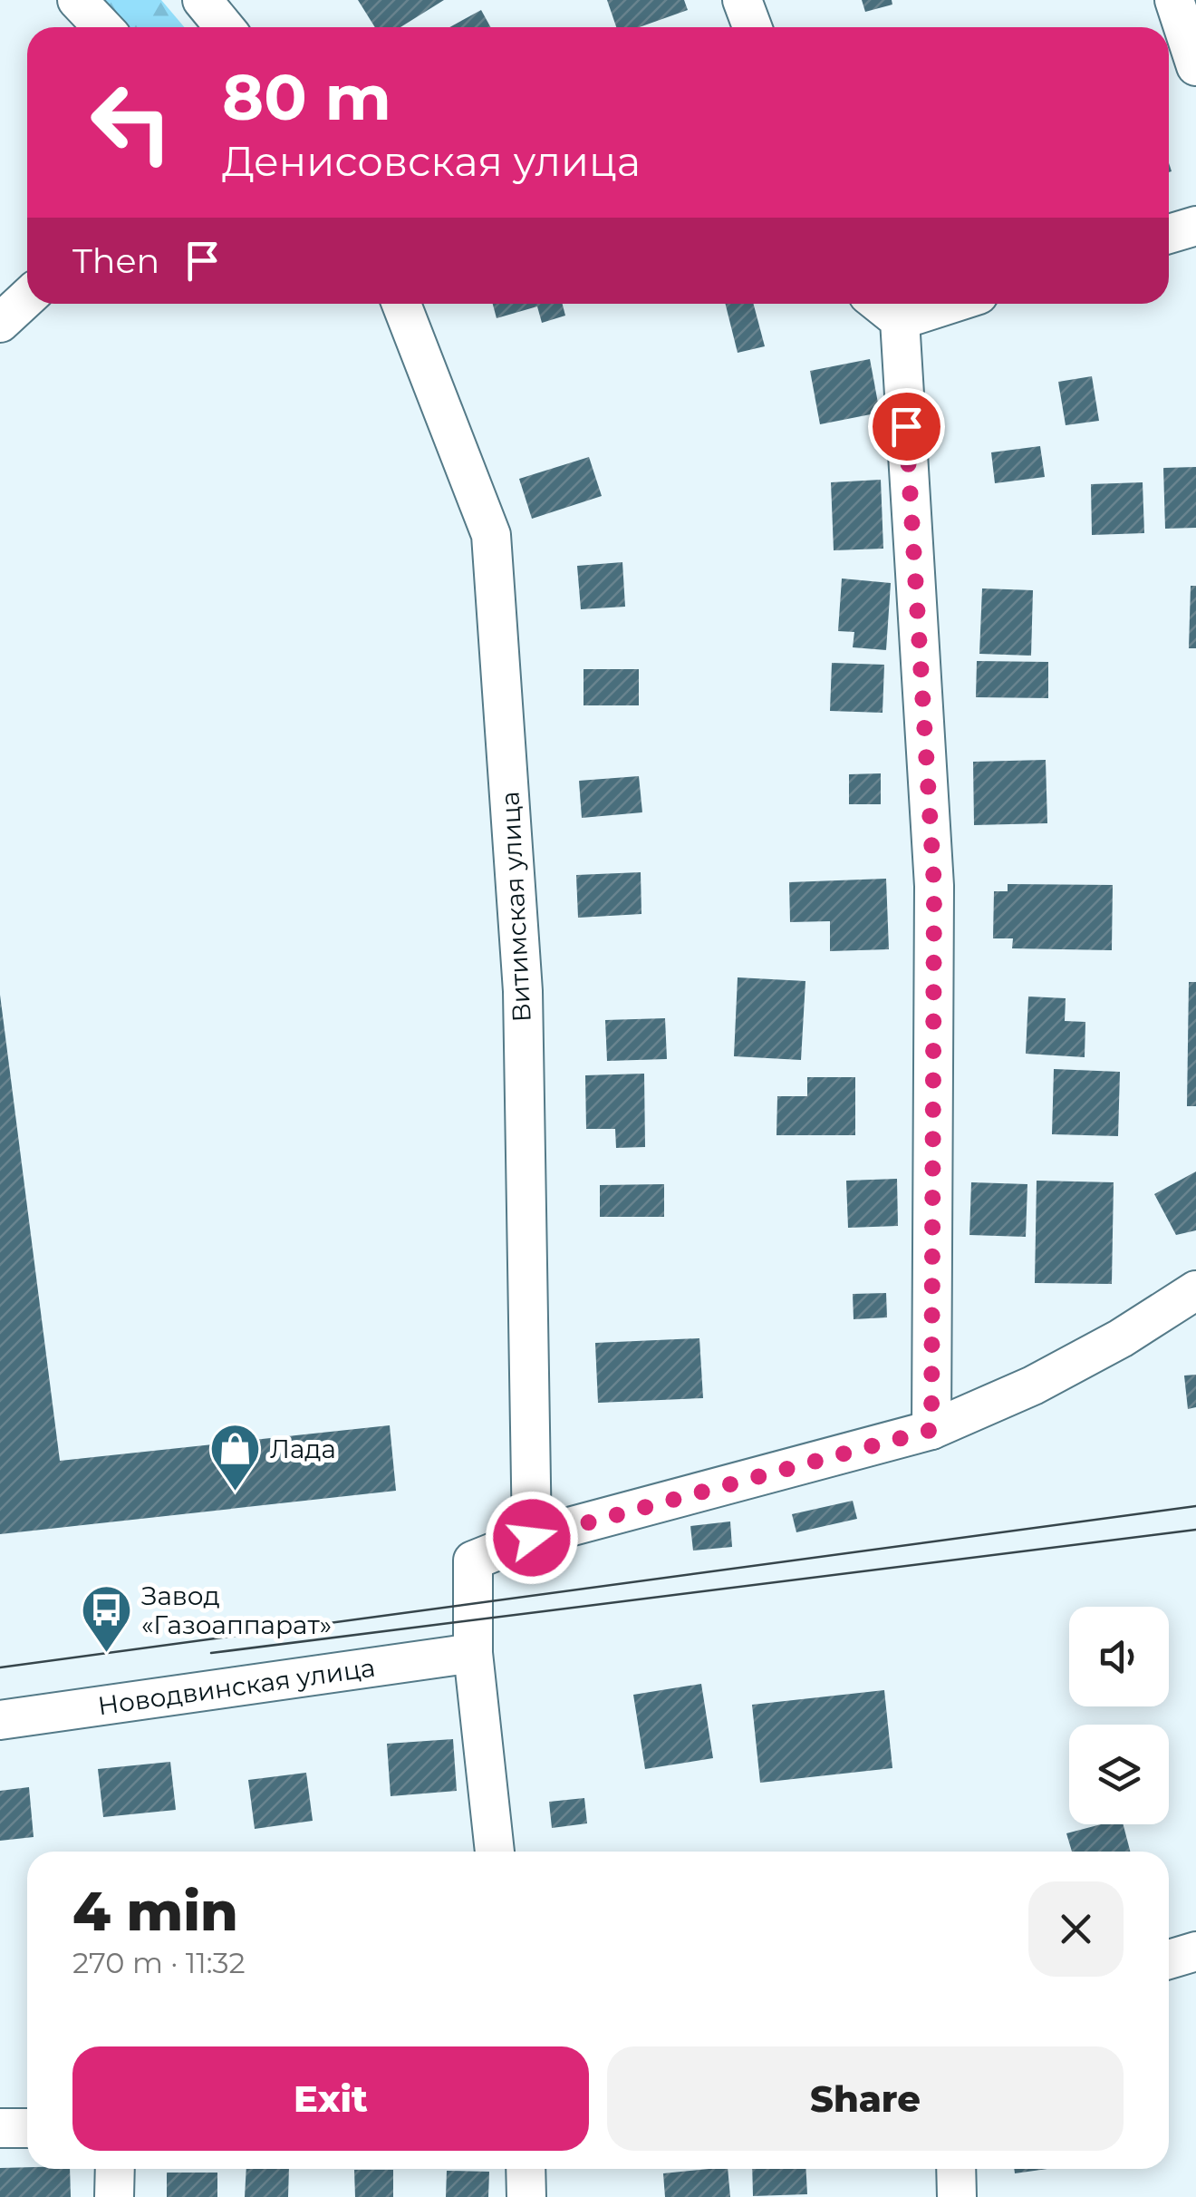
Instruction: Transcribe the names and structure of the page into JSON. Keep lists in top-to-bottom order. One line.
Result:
{"streets":{"street":["Витимская улица","Новодвинская улица"]},"places":{"shop":["Лада"],"bus stop":["Завод «Газоаппарат»"]},"page":{"turn":["80 m","Денисовская улица"],"then":"Then","heading":["4 min","270 m · 11:32"],"buttons":["Exit","Share"]}}
